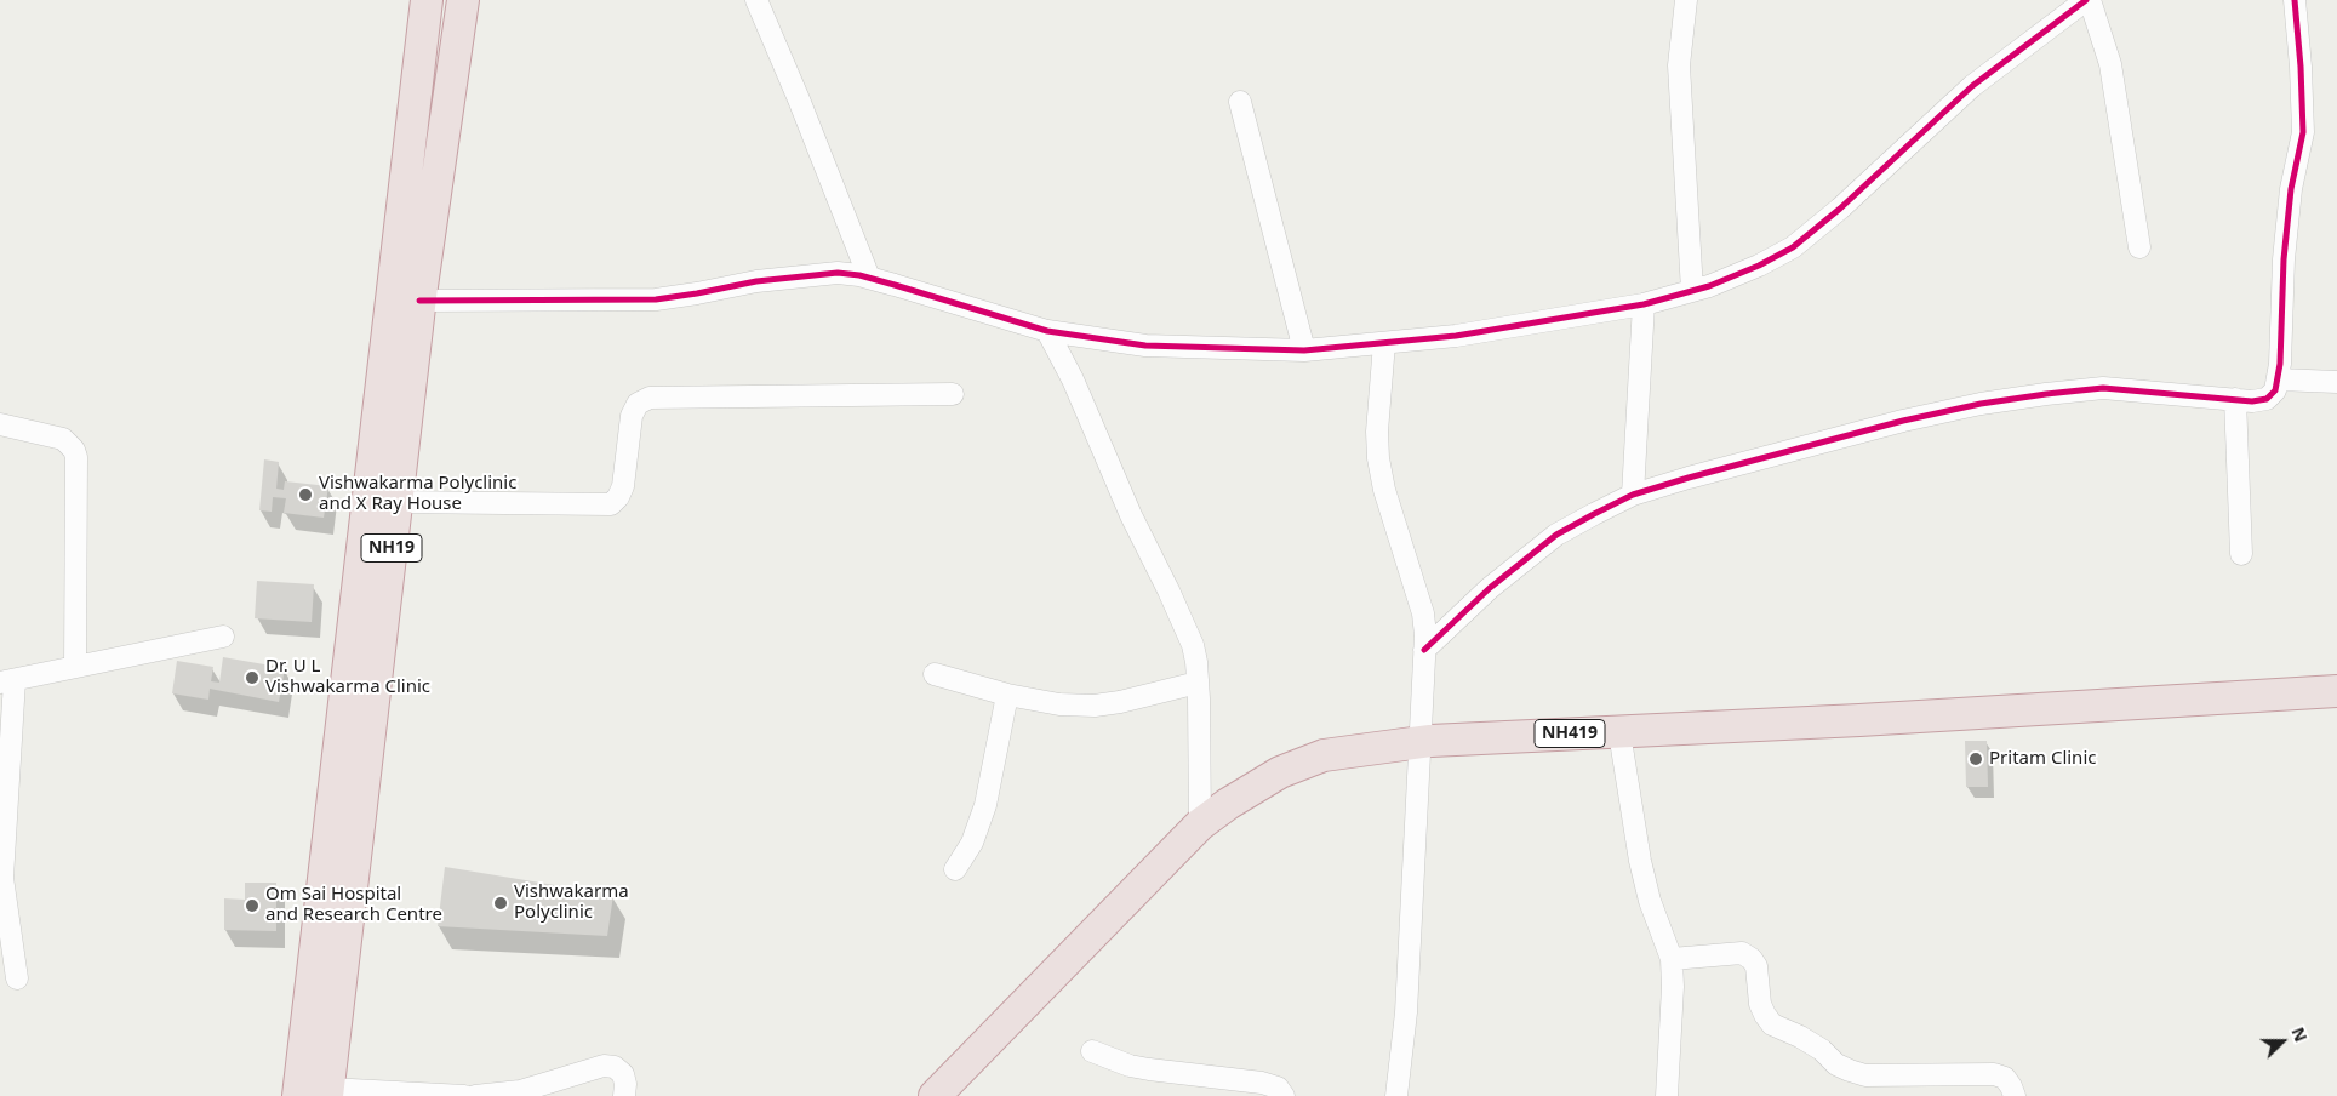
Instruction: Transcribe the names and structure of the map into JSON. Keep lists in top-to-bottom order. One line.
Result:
{"streets":{"highway":["NH19","NH419"]},"places":["Vishwakarma Polyclinic and X Ray House","Dr. U L Vishwakarma Clinic","Pritam Clinic","Vishwakarma Polyclinic","Om Sai Hospital and Research Centre"],"north":"right"}
